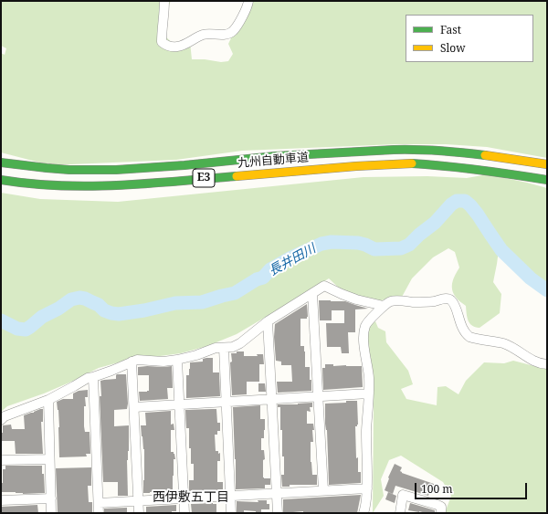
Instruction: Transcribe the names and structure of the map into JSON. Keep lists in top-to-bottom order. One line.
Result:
{"streets":{"highway":["九州自動車道","E3"]},"districts":["西伊敷五丁目"],"water":["長井田川"],"legend":["Fast","Slow"],"scale_bar":"100 m"}
